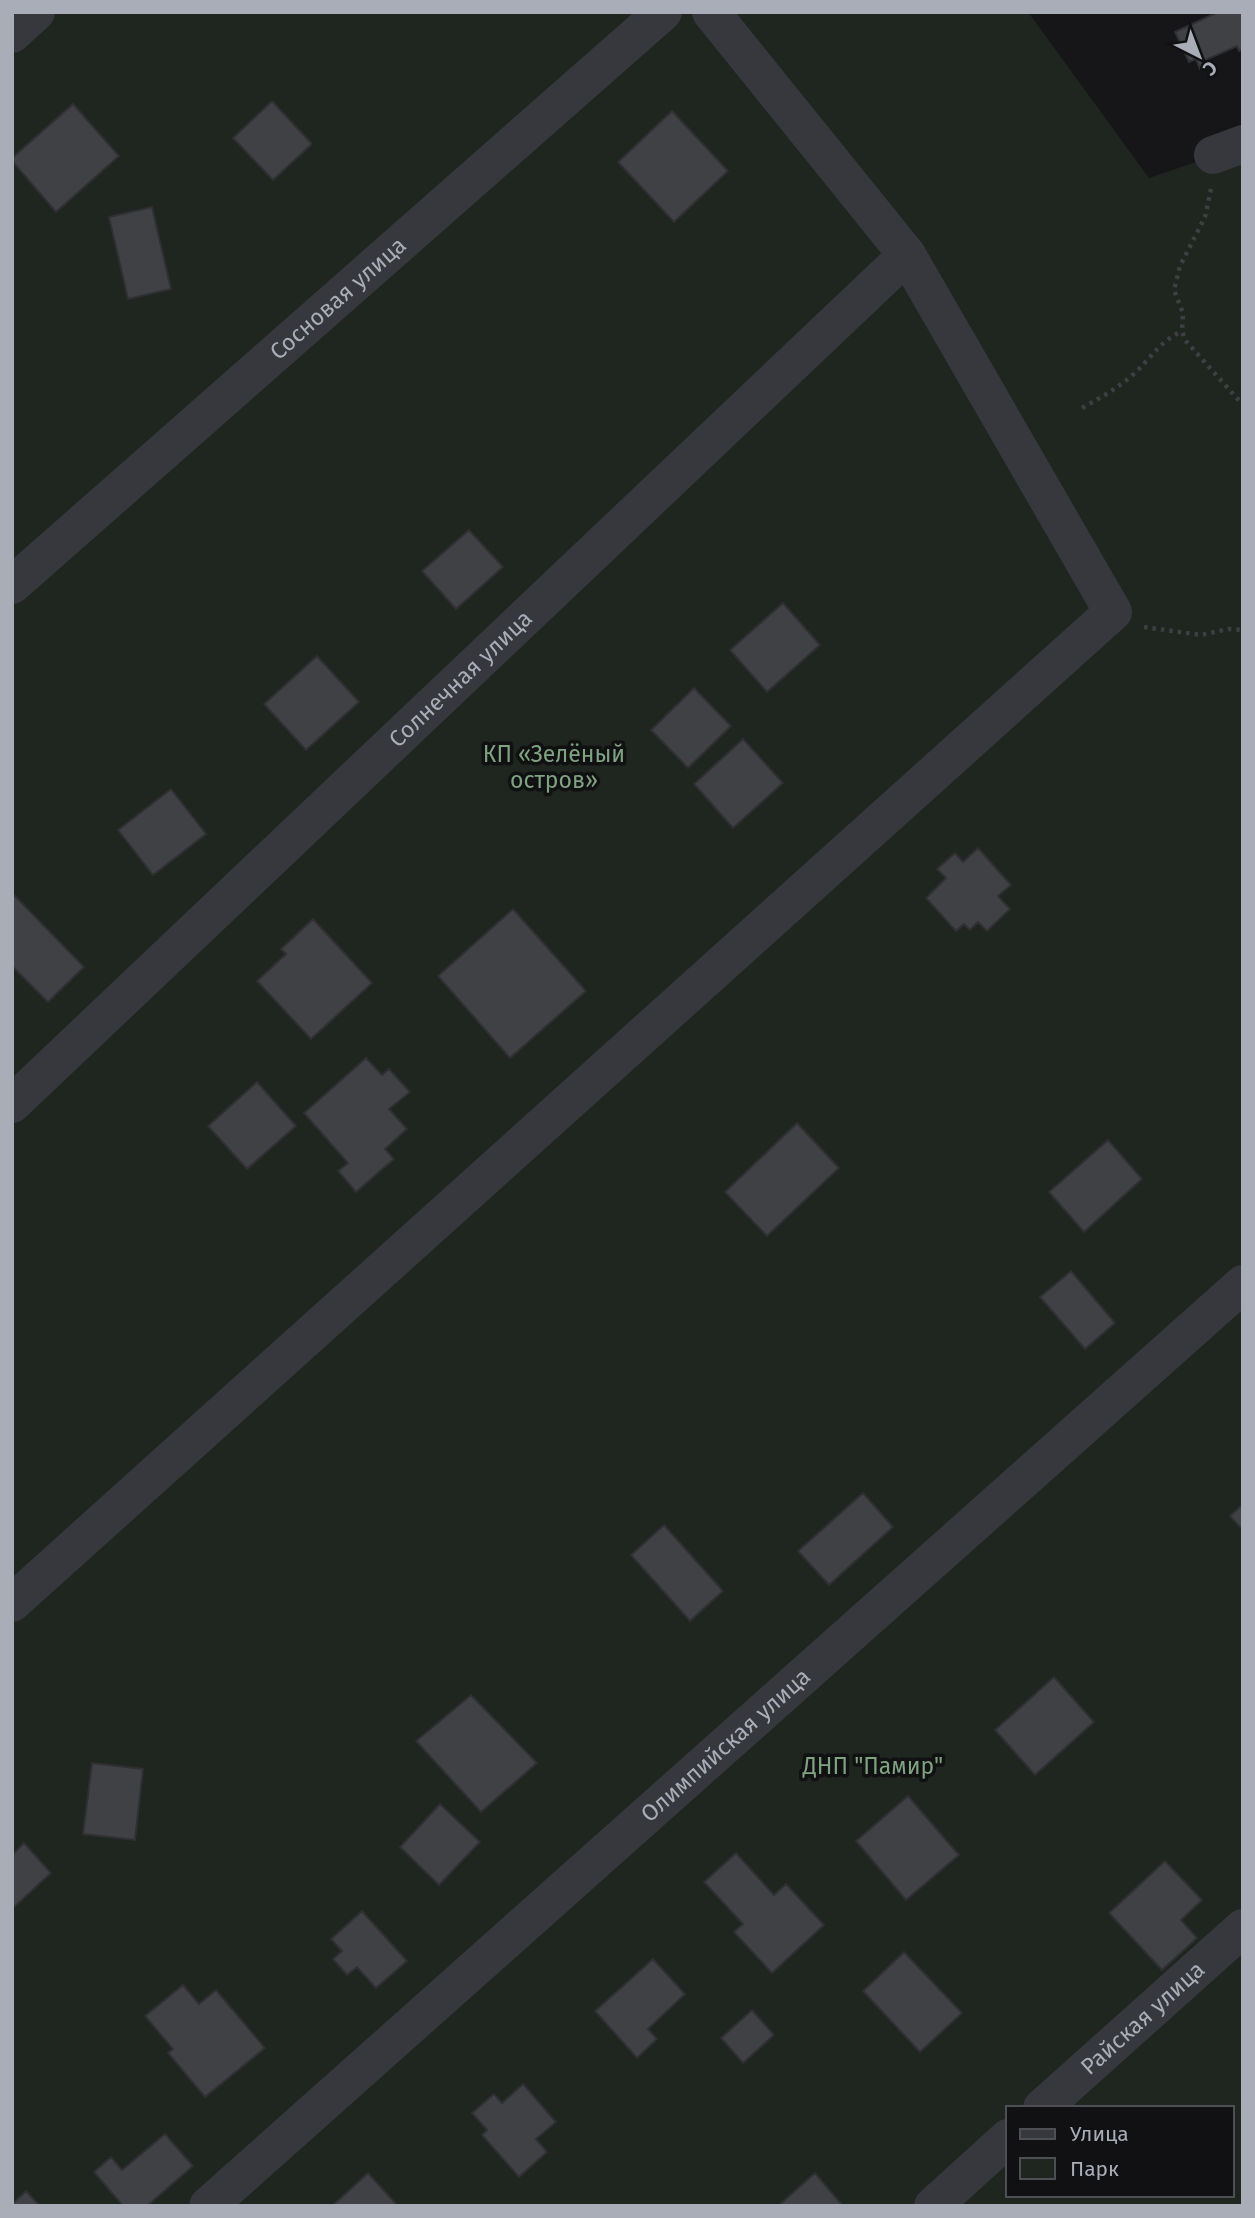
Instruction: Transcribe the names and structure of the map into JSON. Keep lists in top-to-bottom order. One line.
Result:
{"streets":{"street":["Сосновая улица","Солнечная улица","Олимпийская улица","Райская улица"]},"parks":["КП «Зелёный остров»","ДНП \"Памир\""],"legend":["Улица","Парк"],"north":"bottom right"}
